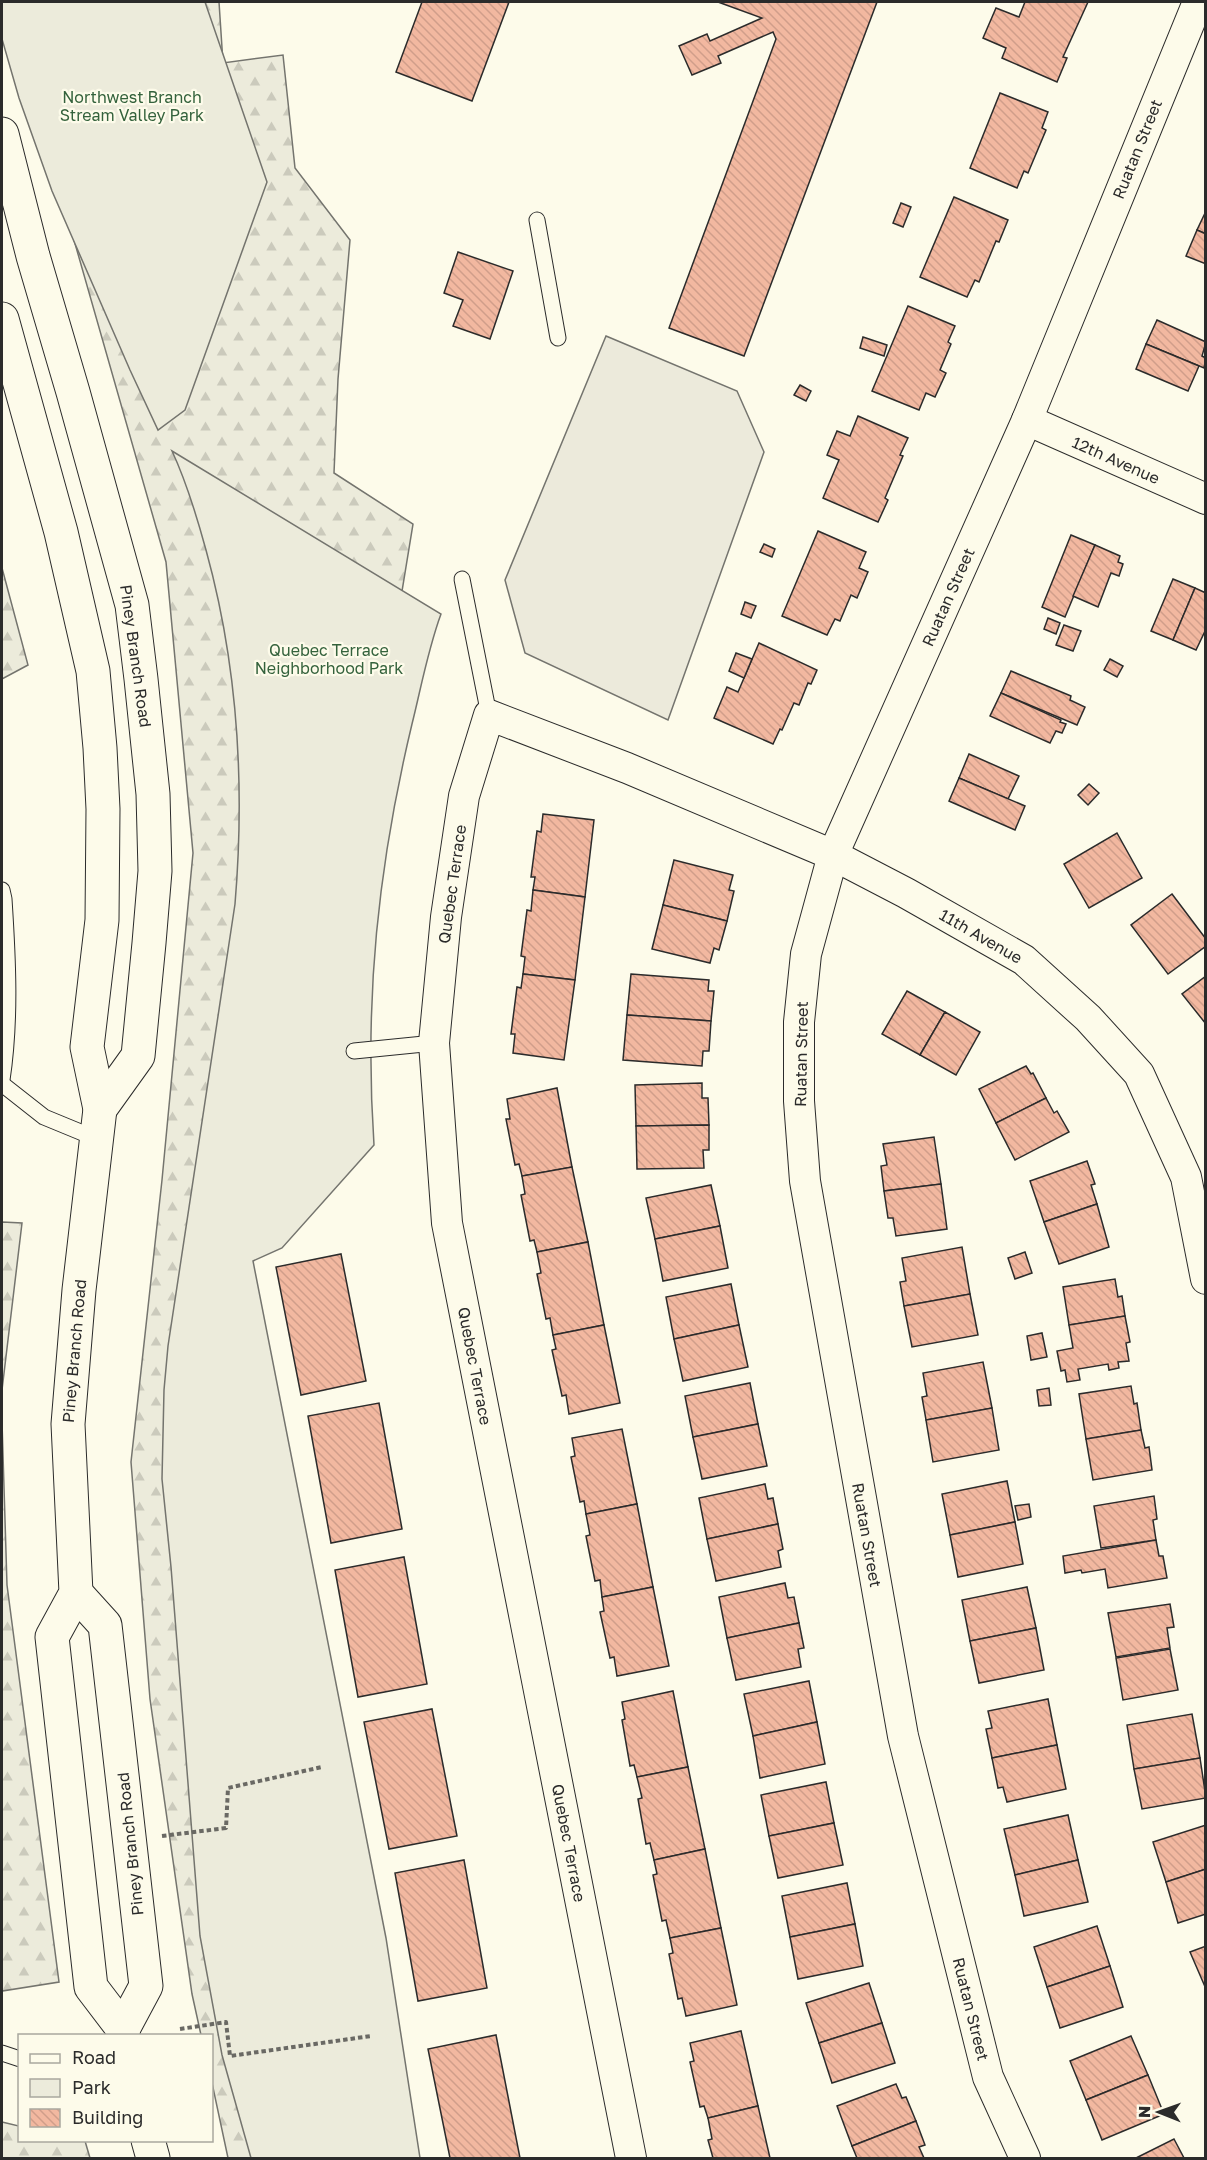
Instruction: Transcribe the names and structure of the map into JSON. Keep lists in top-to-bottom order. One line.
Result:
{"streets":{"main road":["Piney Branch Road"],"street":["Ruatan Street","12th Avenue","Quebec Terrace","11th Avenue"]},"crossings":[["Ruatan Street","12th Avenue"],["Ruatan Street","11th Avenue"],["Quebec Terrace","11th Avenue"]],"parks":["Northwest Branch Stream Valley Park","Quebec Terrace Neighborhood Park"],"legend":["Road","Park","Building"],"north":"left"}
